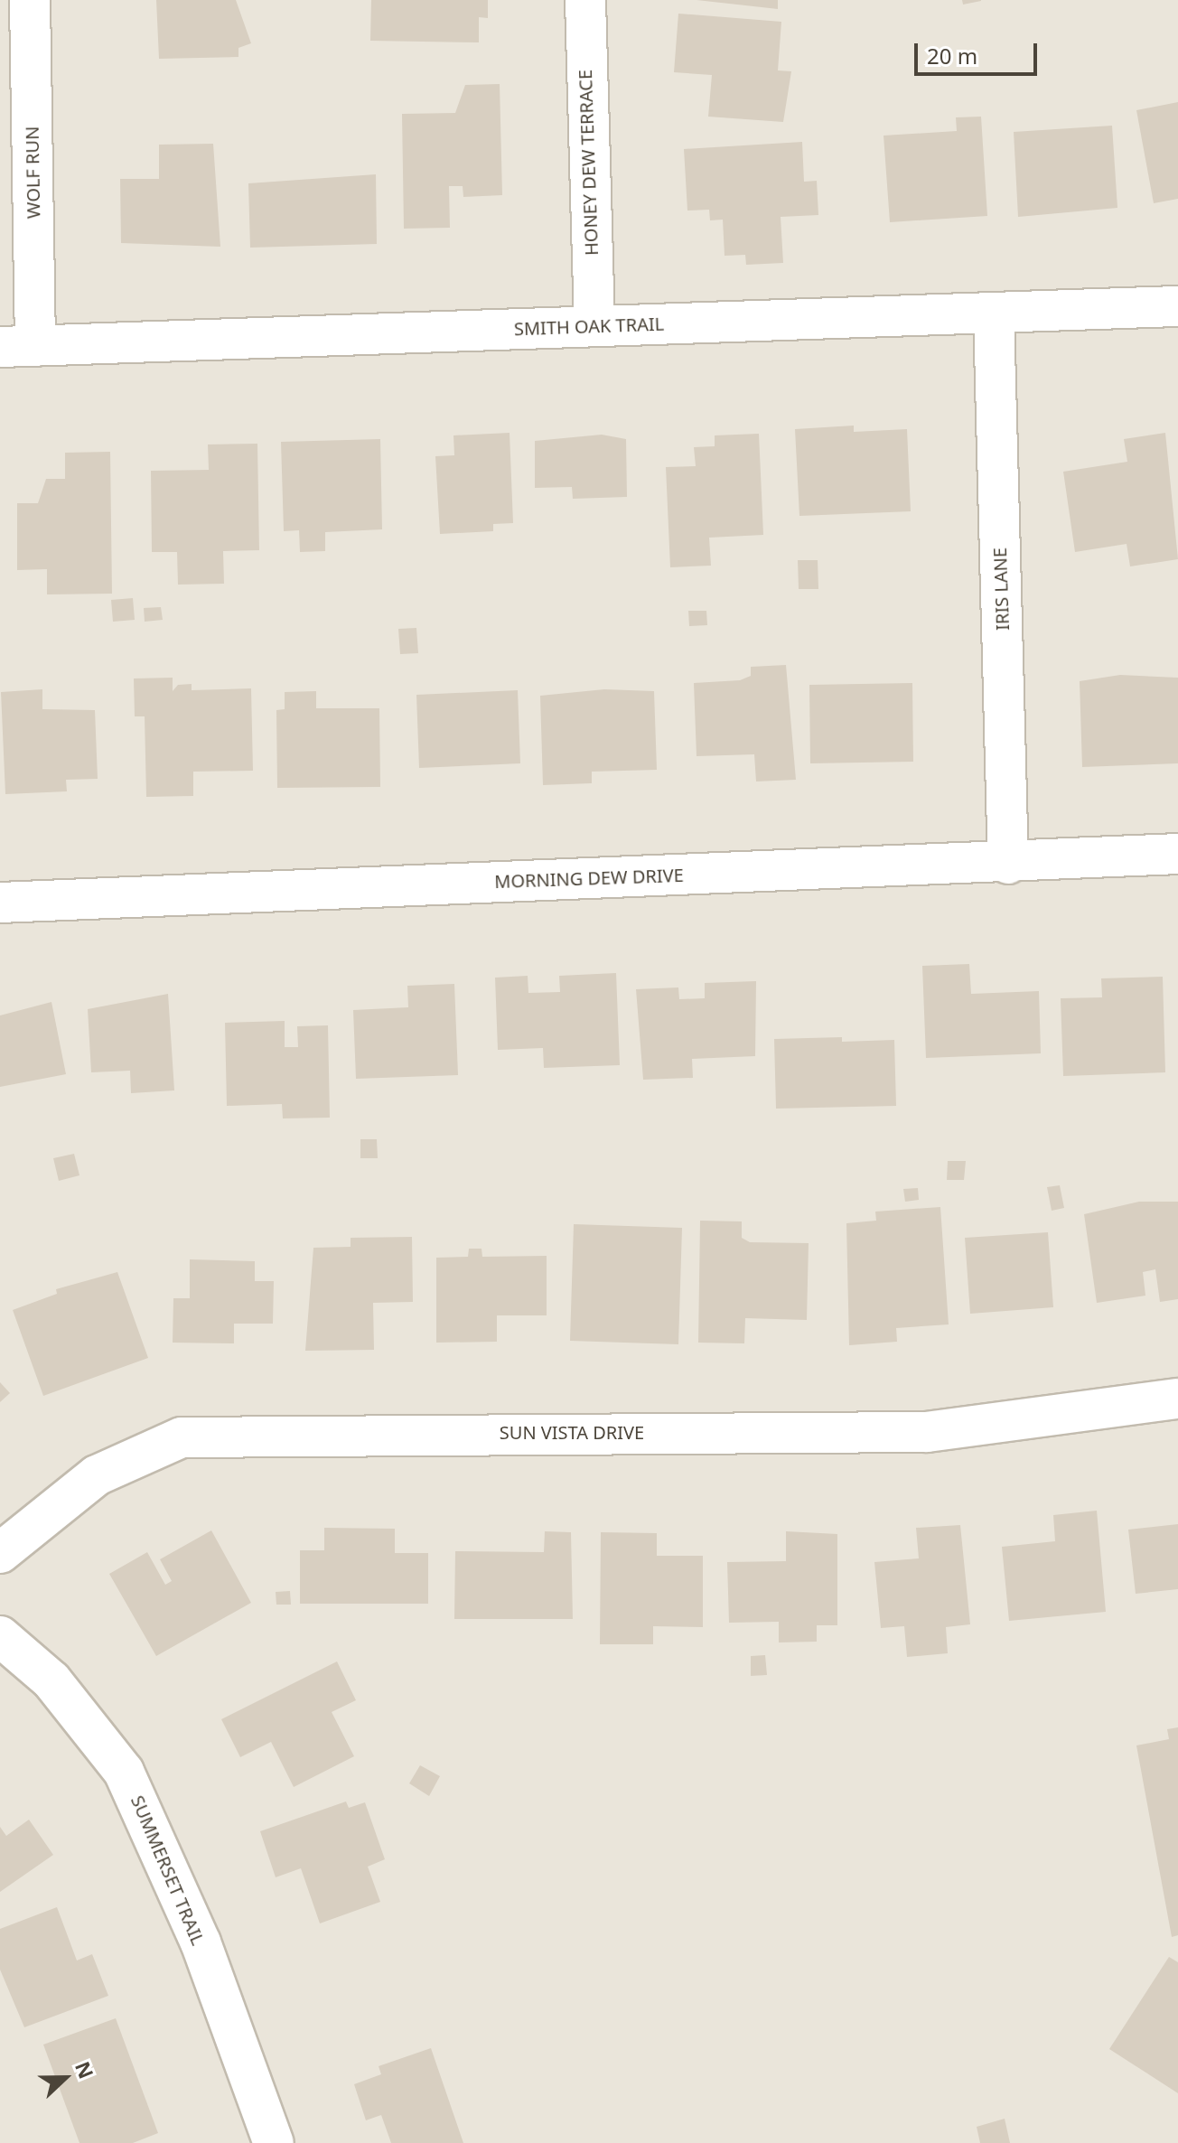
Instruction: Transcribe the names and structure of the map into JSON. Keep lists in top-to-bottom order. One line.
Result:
{"streets":{"street":["HONEY DEW TERRACE","WOLF RUN","SMITH OAK TRAIL","IRIS LANE","MORNING DEW DRIVE","SUN VISTA DRIVE","SUMMERSET TRAIL"]},"crossings":[["HONEY DEW TERRACE","SMITH OAK TRAIL"],["WOLF RUN","SMITH OAK TRAIL"],["SMITH OAK TRAIL","IRIS LANE"],["IRIS LANE","MORNING DEW DRIVE"]],"scale_bar":"20 m","north":"right"}
